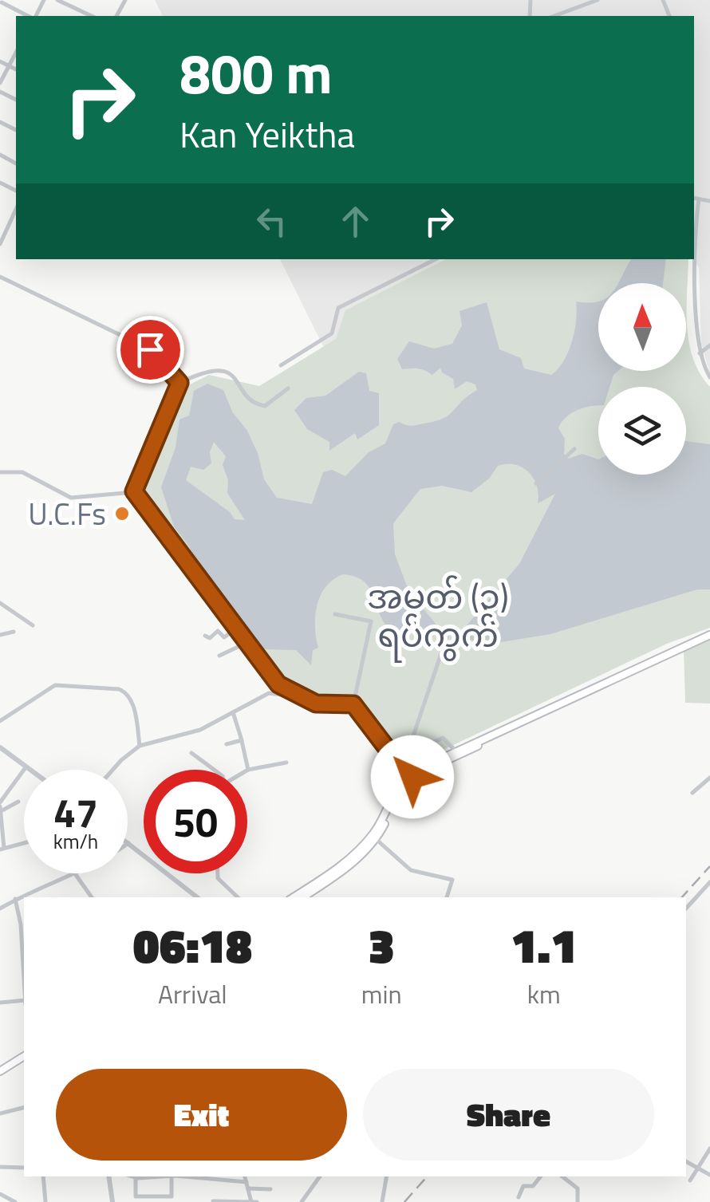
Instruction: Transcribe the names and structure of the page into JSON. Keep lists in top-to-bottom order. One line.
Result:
{"districts":["အမှတ် (၃) ရပ်ကွက်"],"places":["U.C.Fs"],"north":"top","page":{"turn":["800 m","Kan Yeiktha"],"speed":"47 km/h","limit":"50","eta":["06:18","Arrival","3","min","1.1","km"],"buttons":["Exit","Share"]}}
